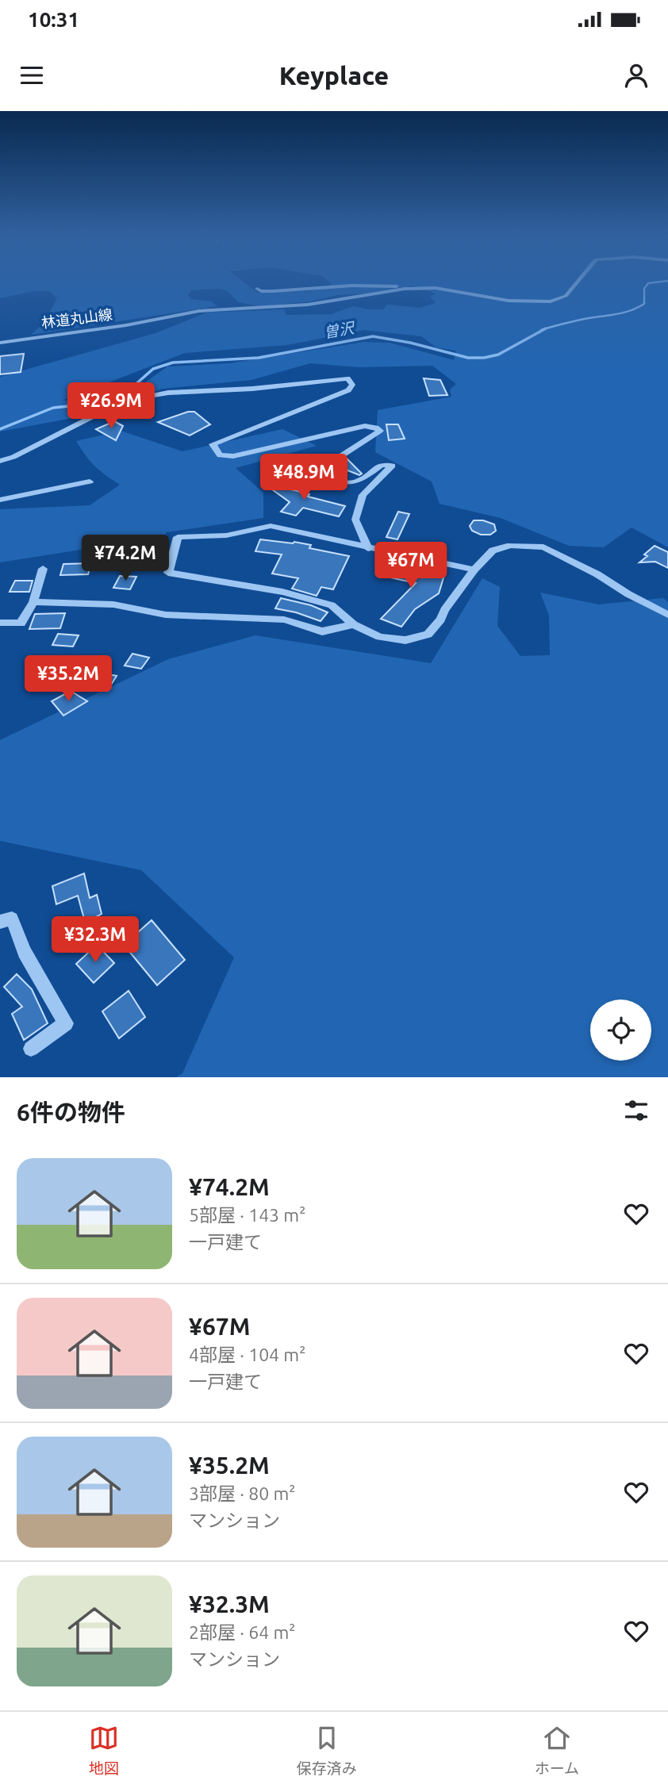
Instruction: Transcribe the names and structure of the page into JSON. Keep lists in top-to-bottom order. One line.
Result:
{"streets":{"street":["林道丸山線"]},"water":["曽沢"],"page":{"status":"10:31","header":"Keyplace","price":["¥26.9M","¥48.9M","¥74.2M","¥67M","¥35.2M","¥32.3M"],"heading":"6件の物件","list":[{"name":"¥74.2M","note":"5部屋 · 143 m² · 一戸建て"},{"name":"¥67M","note":"4部屋 · 104 m² · 一戸建て"},{"name":"¥35.2M","note":"3部屋 · 80 m² · マンション"},{"name":"¥32.3M","note":"2部屋 · 64 m² · マンション"}],"tabs":["地図","保存済み","ホーム"]}}
